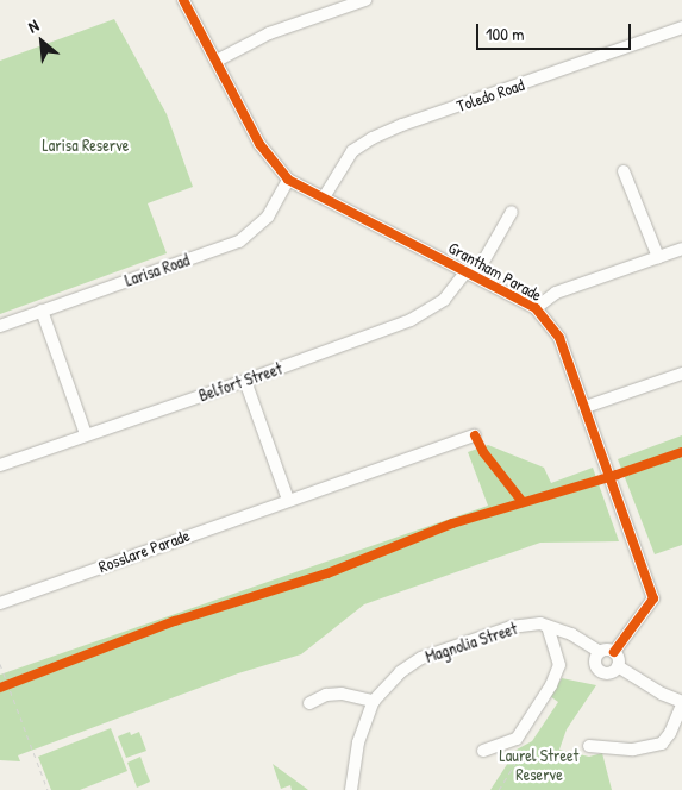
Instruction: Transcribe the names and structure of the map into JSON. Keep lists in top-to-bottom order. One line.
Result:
{"streets":{"street":["Toledo Road","Larisa Road","Grantham Parade","Belfort Street","Rosslare Parade","Magnolia Street"]},"crossings":[["Toledo Road","Grantham Parade"],["Larisa Road","Grantham Parade"],["Grantham Parade","Belfort Street"],["Grantham Parade","Magnolia Street"]],"parks":["Larisa Reserve","Laurel Street Reserve"],"scale_bar":"100 m","north":"top left"}
